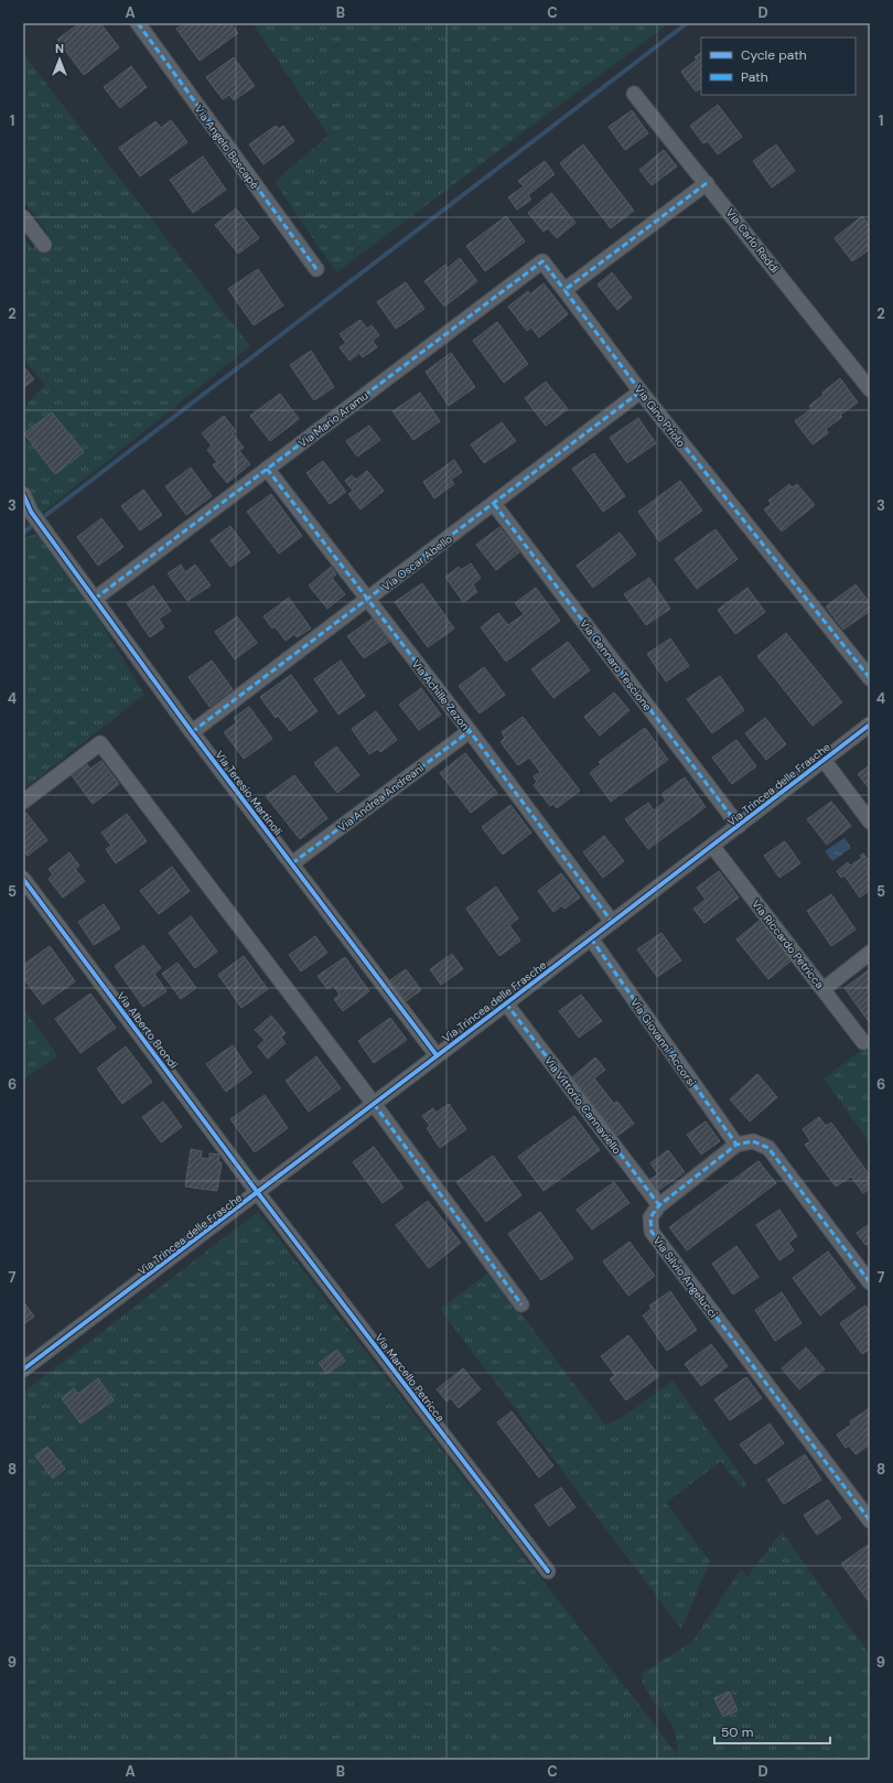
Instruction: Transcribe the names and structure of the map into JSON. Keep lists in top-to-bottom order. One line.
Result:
{"streets":{"street":["Via Angelo Bascapè","Via Carlo Reddi","Via Gino Priolo","Via Mario Aramu","Via Oscar Abello","Via Gennaro Tescione","Via Achille Zezon","Via Trincea delle Frasche","Via Teresio Martinoli","Via Andrea Andreani","Via Riccardo Petricca","Via Alberto Brondi","Via Giovanni Accorsi","Via Vittorio Cannaviello","Via Silvio Angelucci","Via Marcello Petricca"]},"crossings":[["Via Gino Priolo","Via Mario Aramu"],["Via Gino Priolo","Via Oscar Abello"],["Via Mario Aramu","Via Achille Zezon"],["Via Mario Aramu","Via Teresio Martinoli"],["Via Oscar Abello","Via Gennaro Tescione"],["Via Oscar Abello","Via Achille Zezon"],["Via Oscar Abello","Via Teresio Martinoli"],["Via Gennaro Tescione","Via Trincea delle Frasche"],["Via Achille Zezon","Via Trincea delle Frasche"],["Via Achille Zezon","Via Andrea Andreani"],["Via Trincea delle Frasche","Via Teresio Martinoli"],["Via Trincea delle Frasche","Via Riccardo Petricca"],["Via Trincea delle Frasche","Via Alberto Brondi"],["Via Trincea delle Frasche","Via Giovanni Accorsi"],["Via Trincea delle Frasche","Via Vittorio Cannaviello"],["Via Trincea delle Frasche","Via Marcello Petricca"],["Via Teresio Martinoli","Via Andrea Andreani"],["Via Alberto Brondi","Via Marcello Petricca"],["Via Giovanni Accorsi","Via Silvio Angelucci"],["Via Vittorio Cannaviello","Via Silvio Angelucci"]],"legend":["Cycle path","Path"],"scale_bar":"50 m","north":"top","grid":{"columns":["A","B","C","D"],"rows":["1","2","3","4","5","6","7","8","9"]}}
